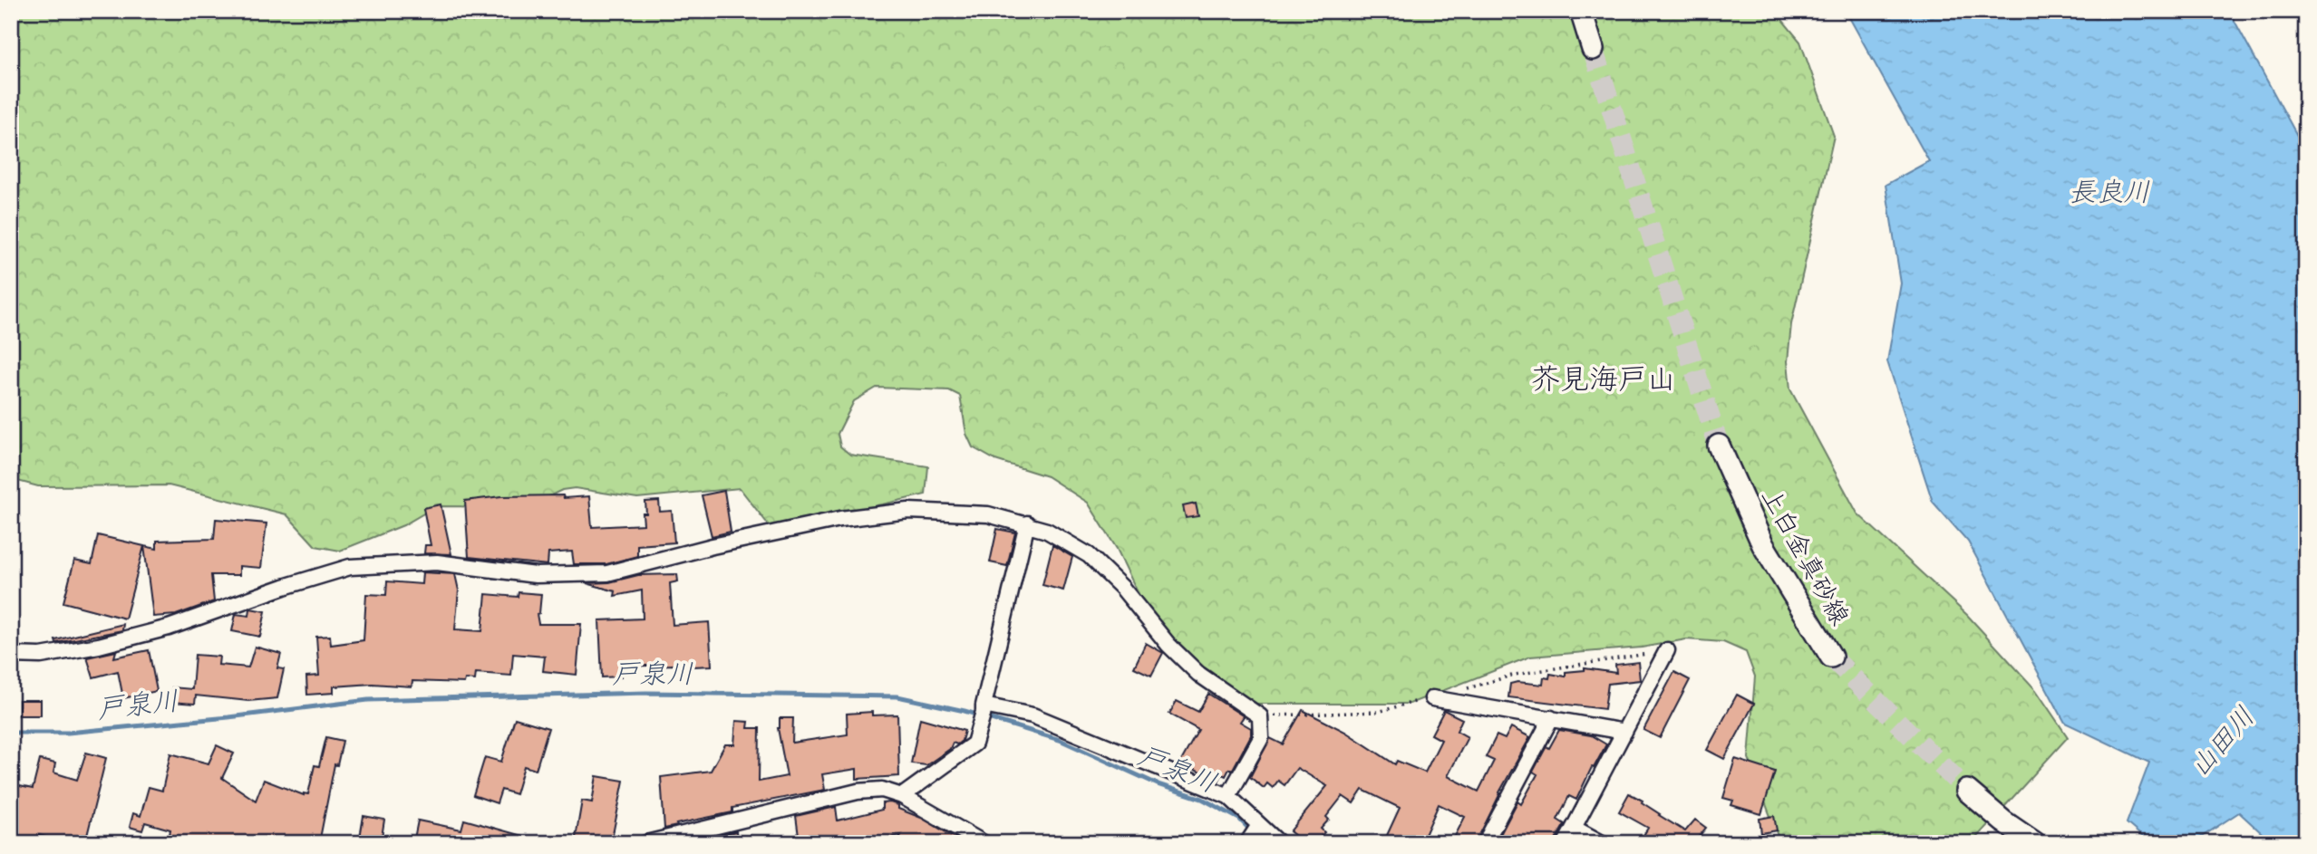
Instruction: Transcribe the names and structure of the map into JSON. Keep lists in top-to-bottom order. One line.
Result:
{"streets":{"main road":["上白金真砂線"]},"districts":["芥見海戸山"],"water":["長良川","戸泉川","山田川"]}
